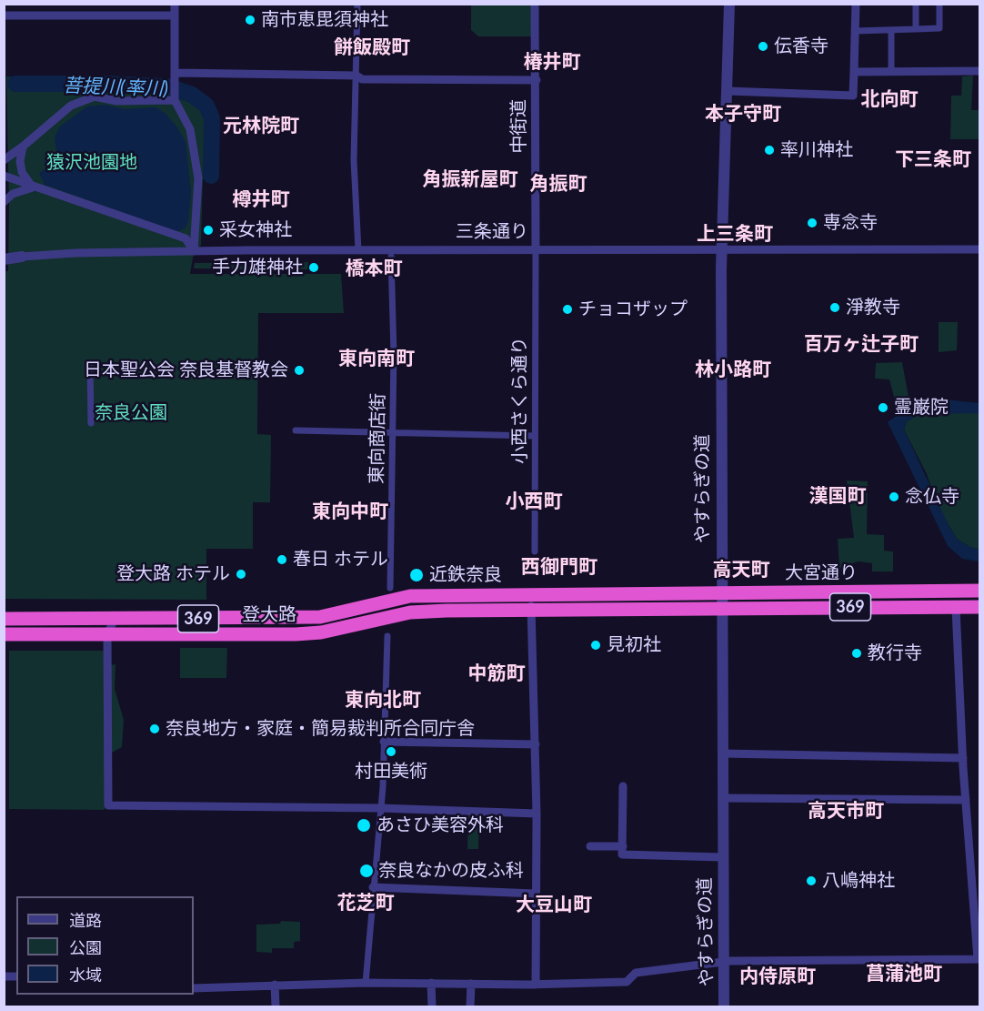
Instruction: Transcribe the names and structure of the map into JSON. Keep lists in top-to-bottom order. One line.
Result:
{"streets":{"highway":["大宮通り","369","登大路"],"street":["中街道","三条通り","小西さくら通り","東向商店街","やすらぎの道"]},"crossings":[["中街道","三条通り"],["中街道","小西さくら通り"],["三条通り","小西さくら通り"],["三条通り","やすらぎの道"],["やすらぎの道","大宮通り"],["大宮通り","登大路"]],"districts":["餅飯殿町","椿井町","北向町","本子守町","元林院町","下三条町","角振新屋町","角振町","樽井町","上三条町","橋本町","百万ヶ辻子町","東向南町","林小路町","漢国町","小西町","東向中町","西御門町","高天町","中筋町","東向北町","高天市町","花芝町","大豆山町","菖蒲池町","内侍原町"],"water":["菩提川(率川)"],"parks":["猿沢池園地","奈良公園"],"places":["南市恵毘須神社","伝香寺","率川神社","専念寺","采女神社","手力雄神社","淨教寺","チョコザップ","日本聖公会 奈良基督教会","霊巌院","念仏寺","春日 ホテル","登大路 ホテル","近鉄奈良","見初社","教行寺","奈良地方・家庭・簡易裁判所合同庁舎","村田美術","あさひ美容外科","奈良なかの皮ふ科","八嶋神社"],"legend":["道路","公園","水域"]}
